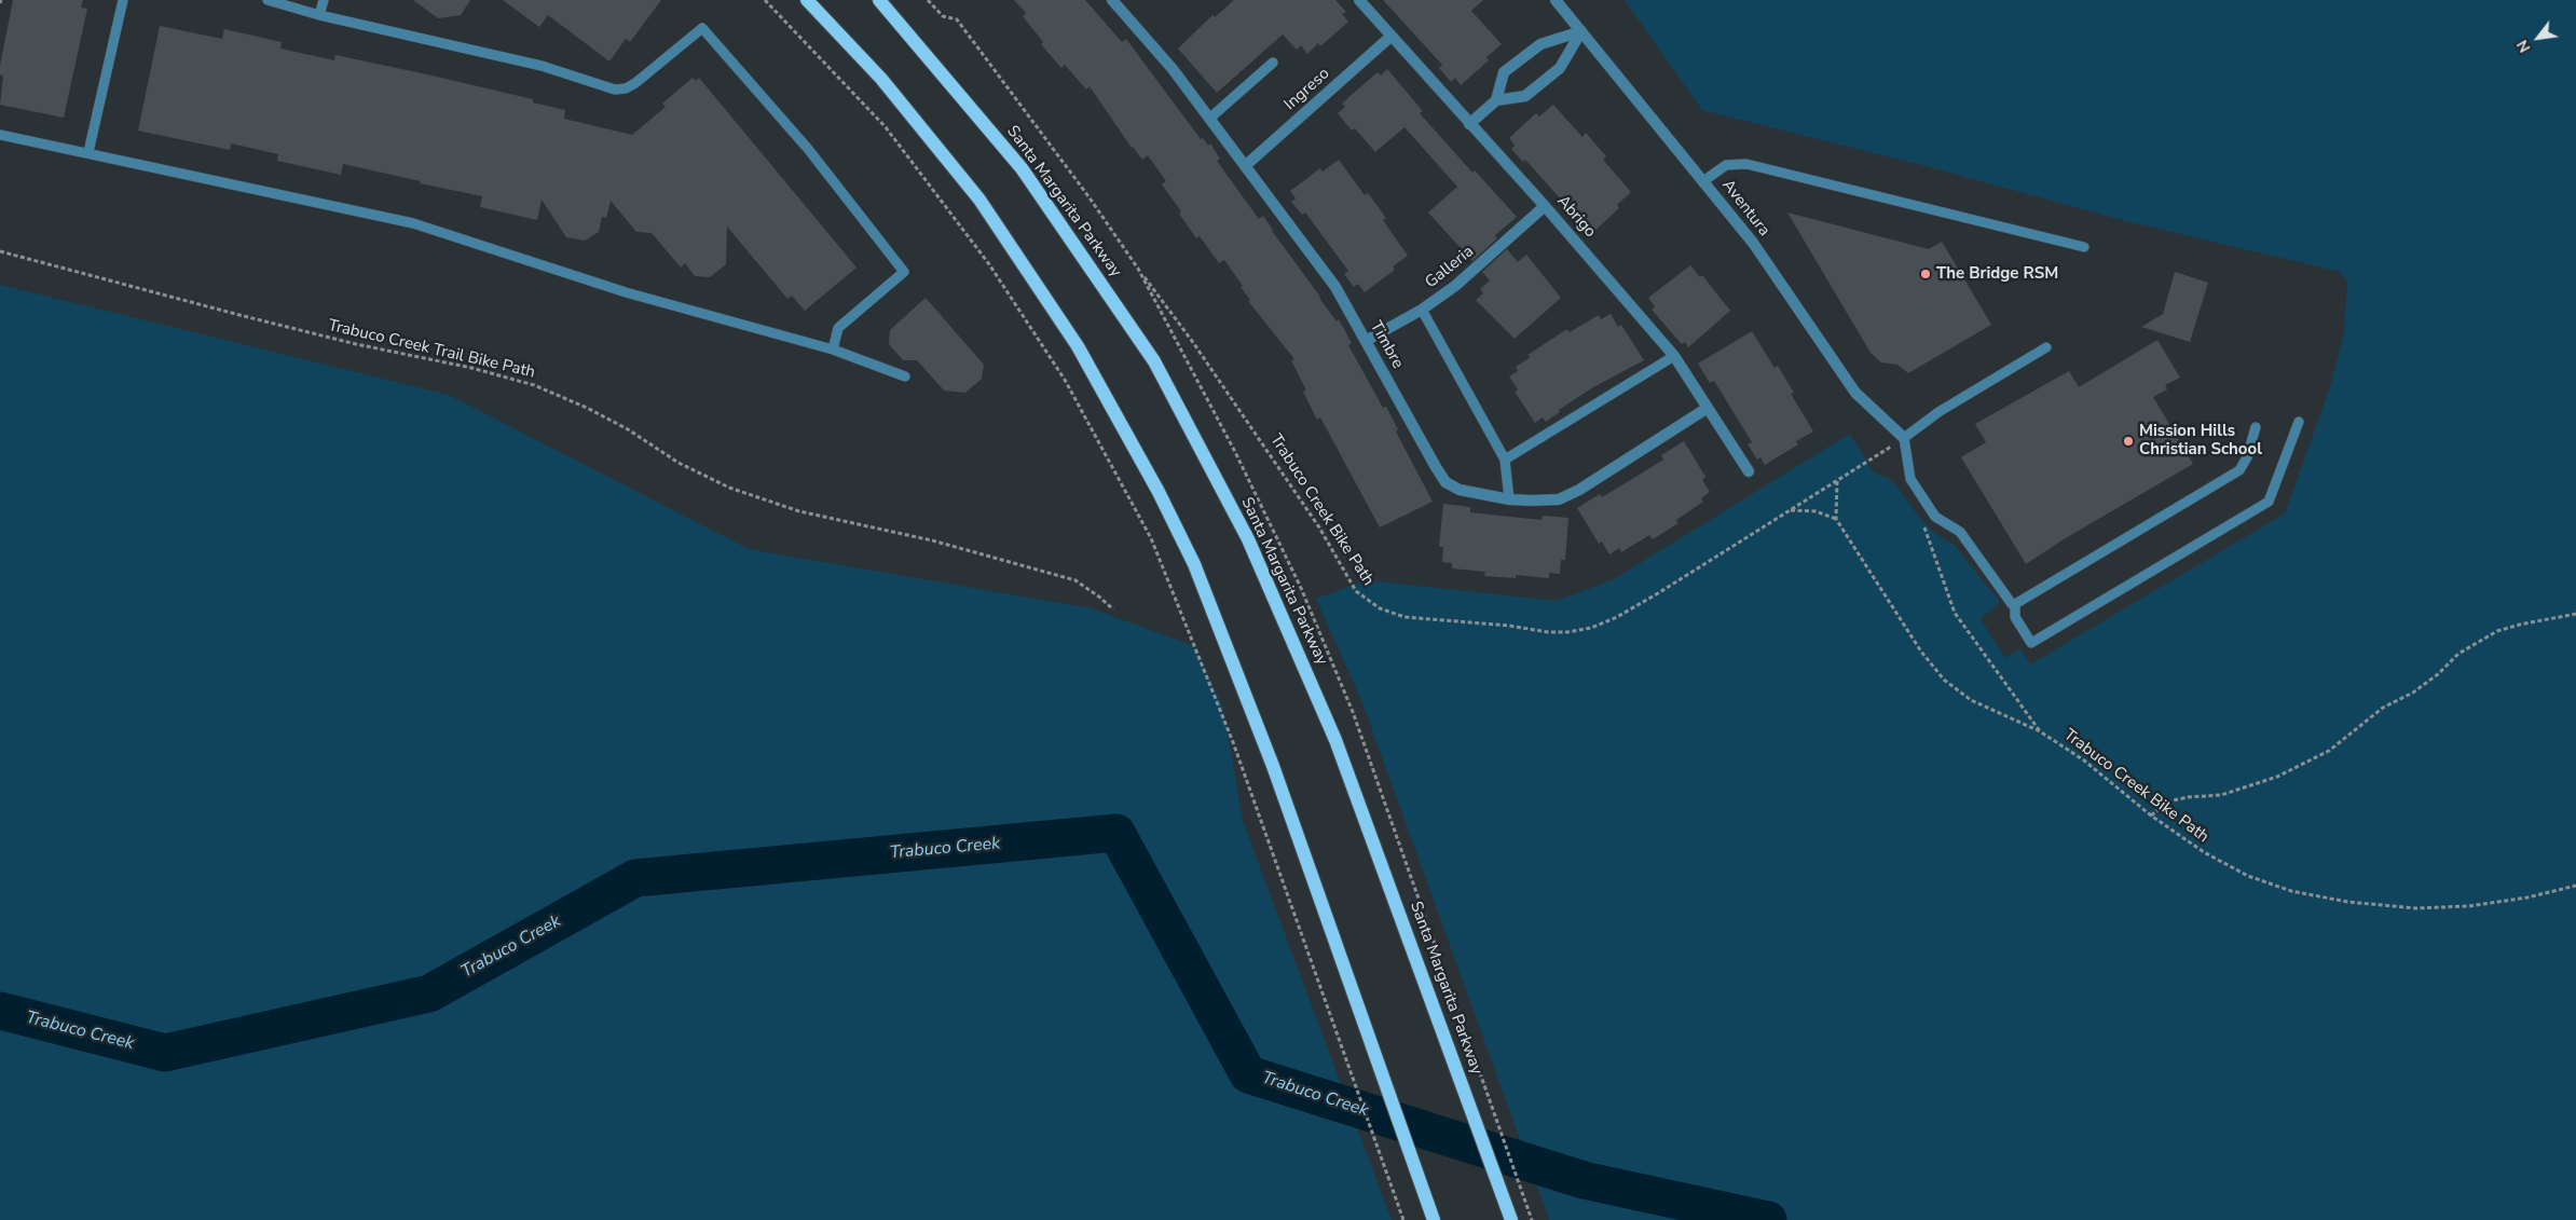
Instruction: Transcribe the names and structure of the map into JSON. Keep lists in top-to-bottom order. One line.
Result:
{"streets":{"main road":["Santa Margarita Parkway"],"street":["Ingreso","Aventura","Abrigo","Galleria","Timbre"],"path":["Trabuco Creek Trail Bike Path","Trabuco Creek Bike Path"]},"crossings":[["Ingreso","Abrigo"],["Ingreso","Timbre"],["Aventura","Trabuco Creek Bike Path"],["Abrigo","Galleria"],["Abrigo","Timbre"],["Galleria","Timbre"]],"water":["Trabuco Creek"],"places":["The Bridge RSM","Mission Hills Christian School"],"north":"bottom left"}
